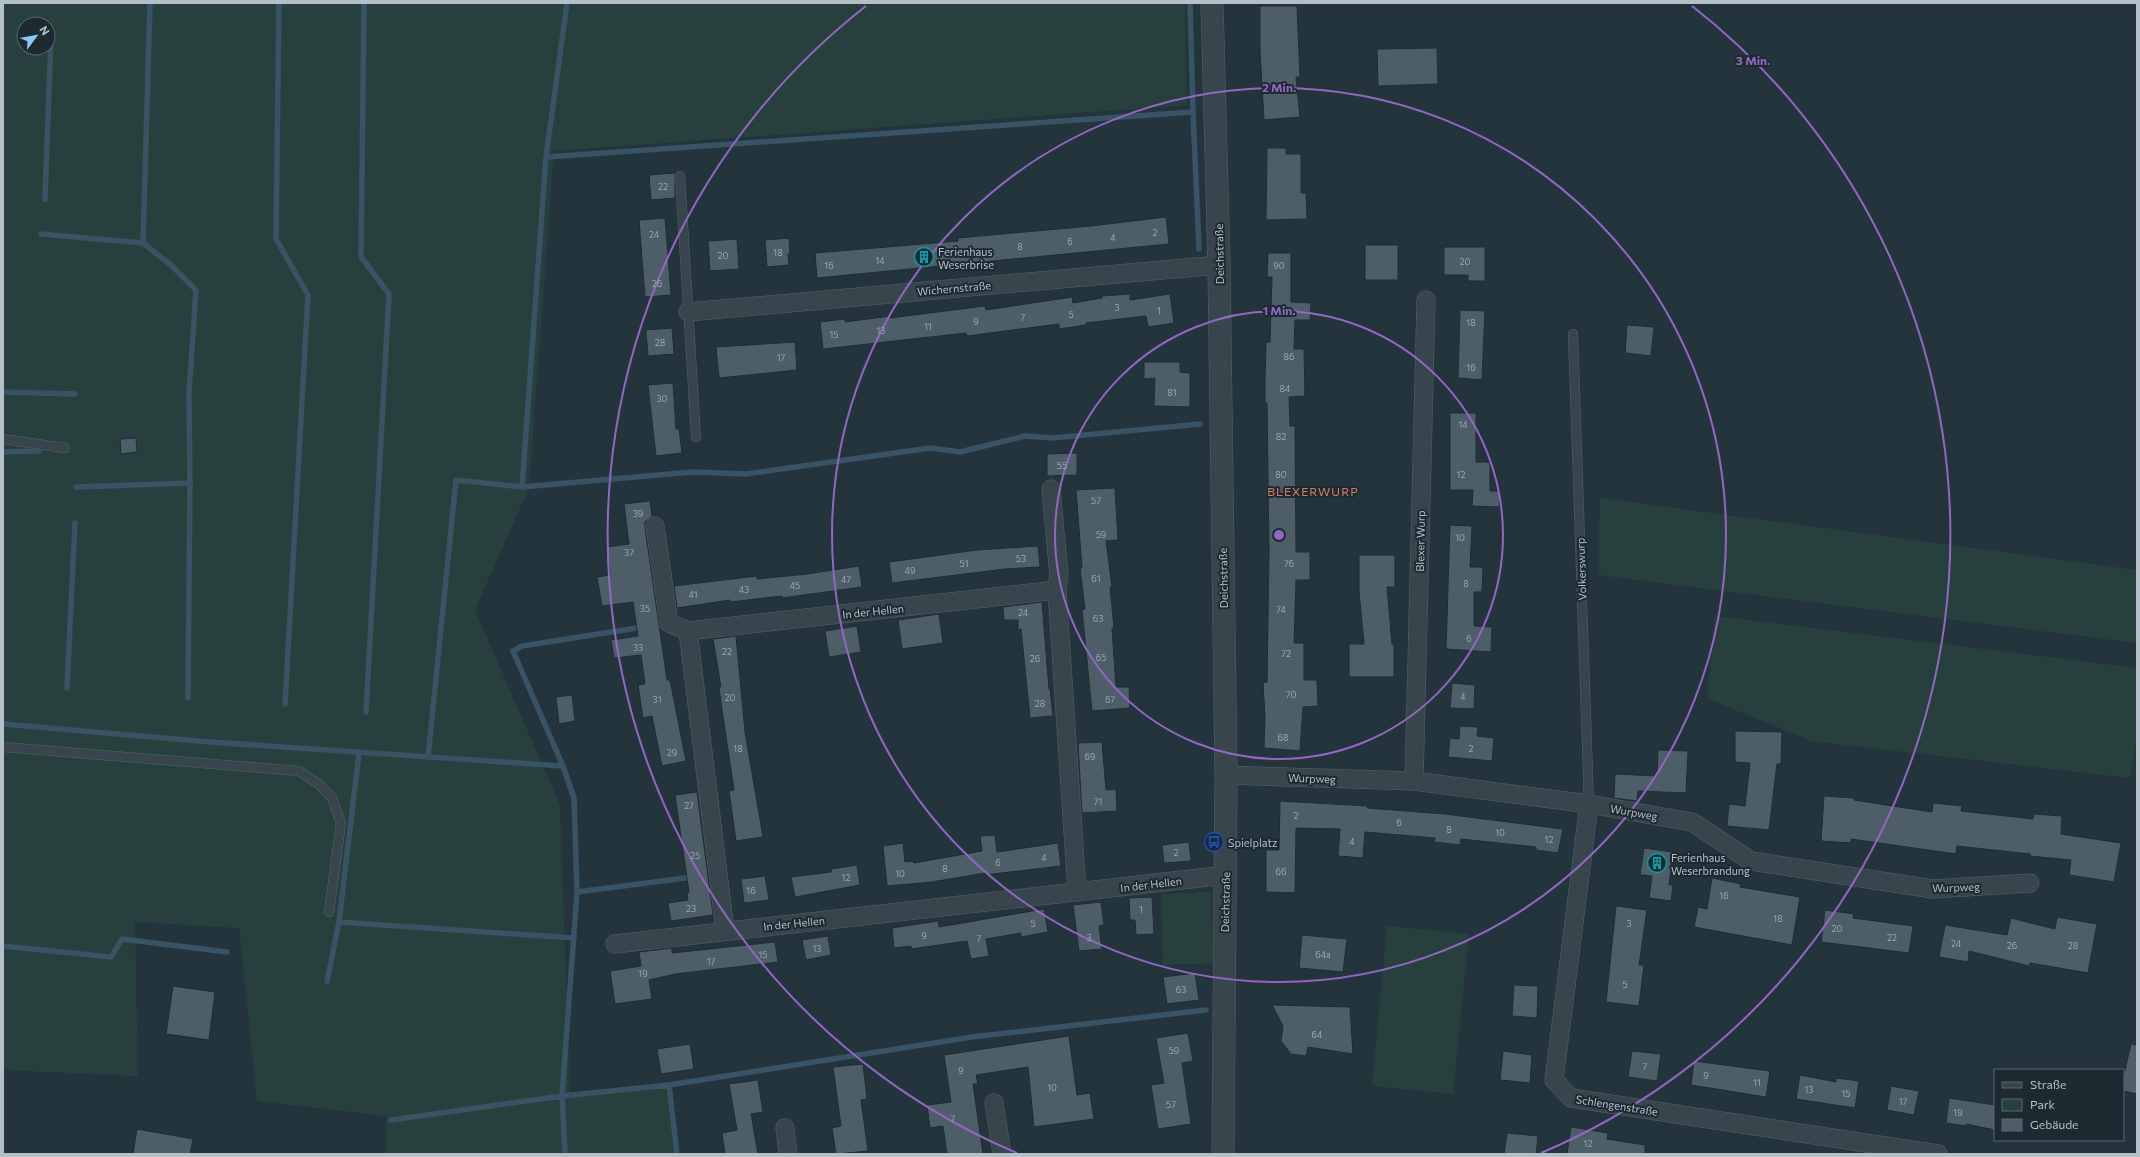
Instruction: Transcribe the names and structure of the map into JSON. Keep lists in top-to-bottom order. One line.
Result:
{"streets":{"street":["Deichstraße","Wichernstraße","Blexer Wurp","In der Hellen","Wurpweg","Schlengenstraße"],"lane":["Volkerswurp"]},"crossings":[["Deichstraße","Wichernstraße"],["Deichstraße","In der Hellen"],["Deichstraße","Wurpweg"],["Blexer Wurp","Wurpweg"],["Volkerswurp","Wurpweg"],["Volkerswurp","Schlengenstraße"],["Wurpweg","Schlengenstraße"]],"districts":["BLEXERWURP"],"places":{"building":["Ferienhaus Weserbrise","Ferienhaus Weserbrandung"],"bus stop":["Spielplatz"]},"house_numbers":["22","2","24","4","6","8","18","20","14","20","16","90","26","3","1","5","7","9","18","11","13","15","28","86","17","16","84","81","30","14","82","55","80","12","57","39","59","10","37","53","51","76","49","61","47","8","45","43","41","35","74","24","63","6","33","22","72","65","26","70","4","20","31","67","28","68","18","2","29","69","71","27","2","6","8","10","12","4","2","25","4","6","8","66","10","12","16","16","23","1","18","5","3","20","9","3","22","7","24","26","28","13","15","64a","17","19","5","63","64","59","7","9","9","11","10","13","15","17","57","19","7","12"],"legend":["Straße","Park","Gebäude"],"north":"top right","rings":["3 Min.","2 Min.","1 Min."]}
